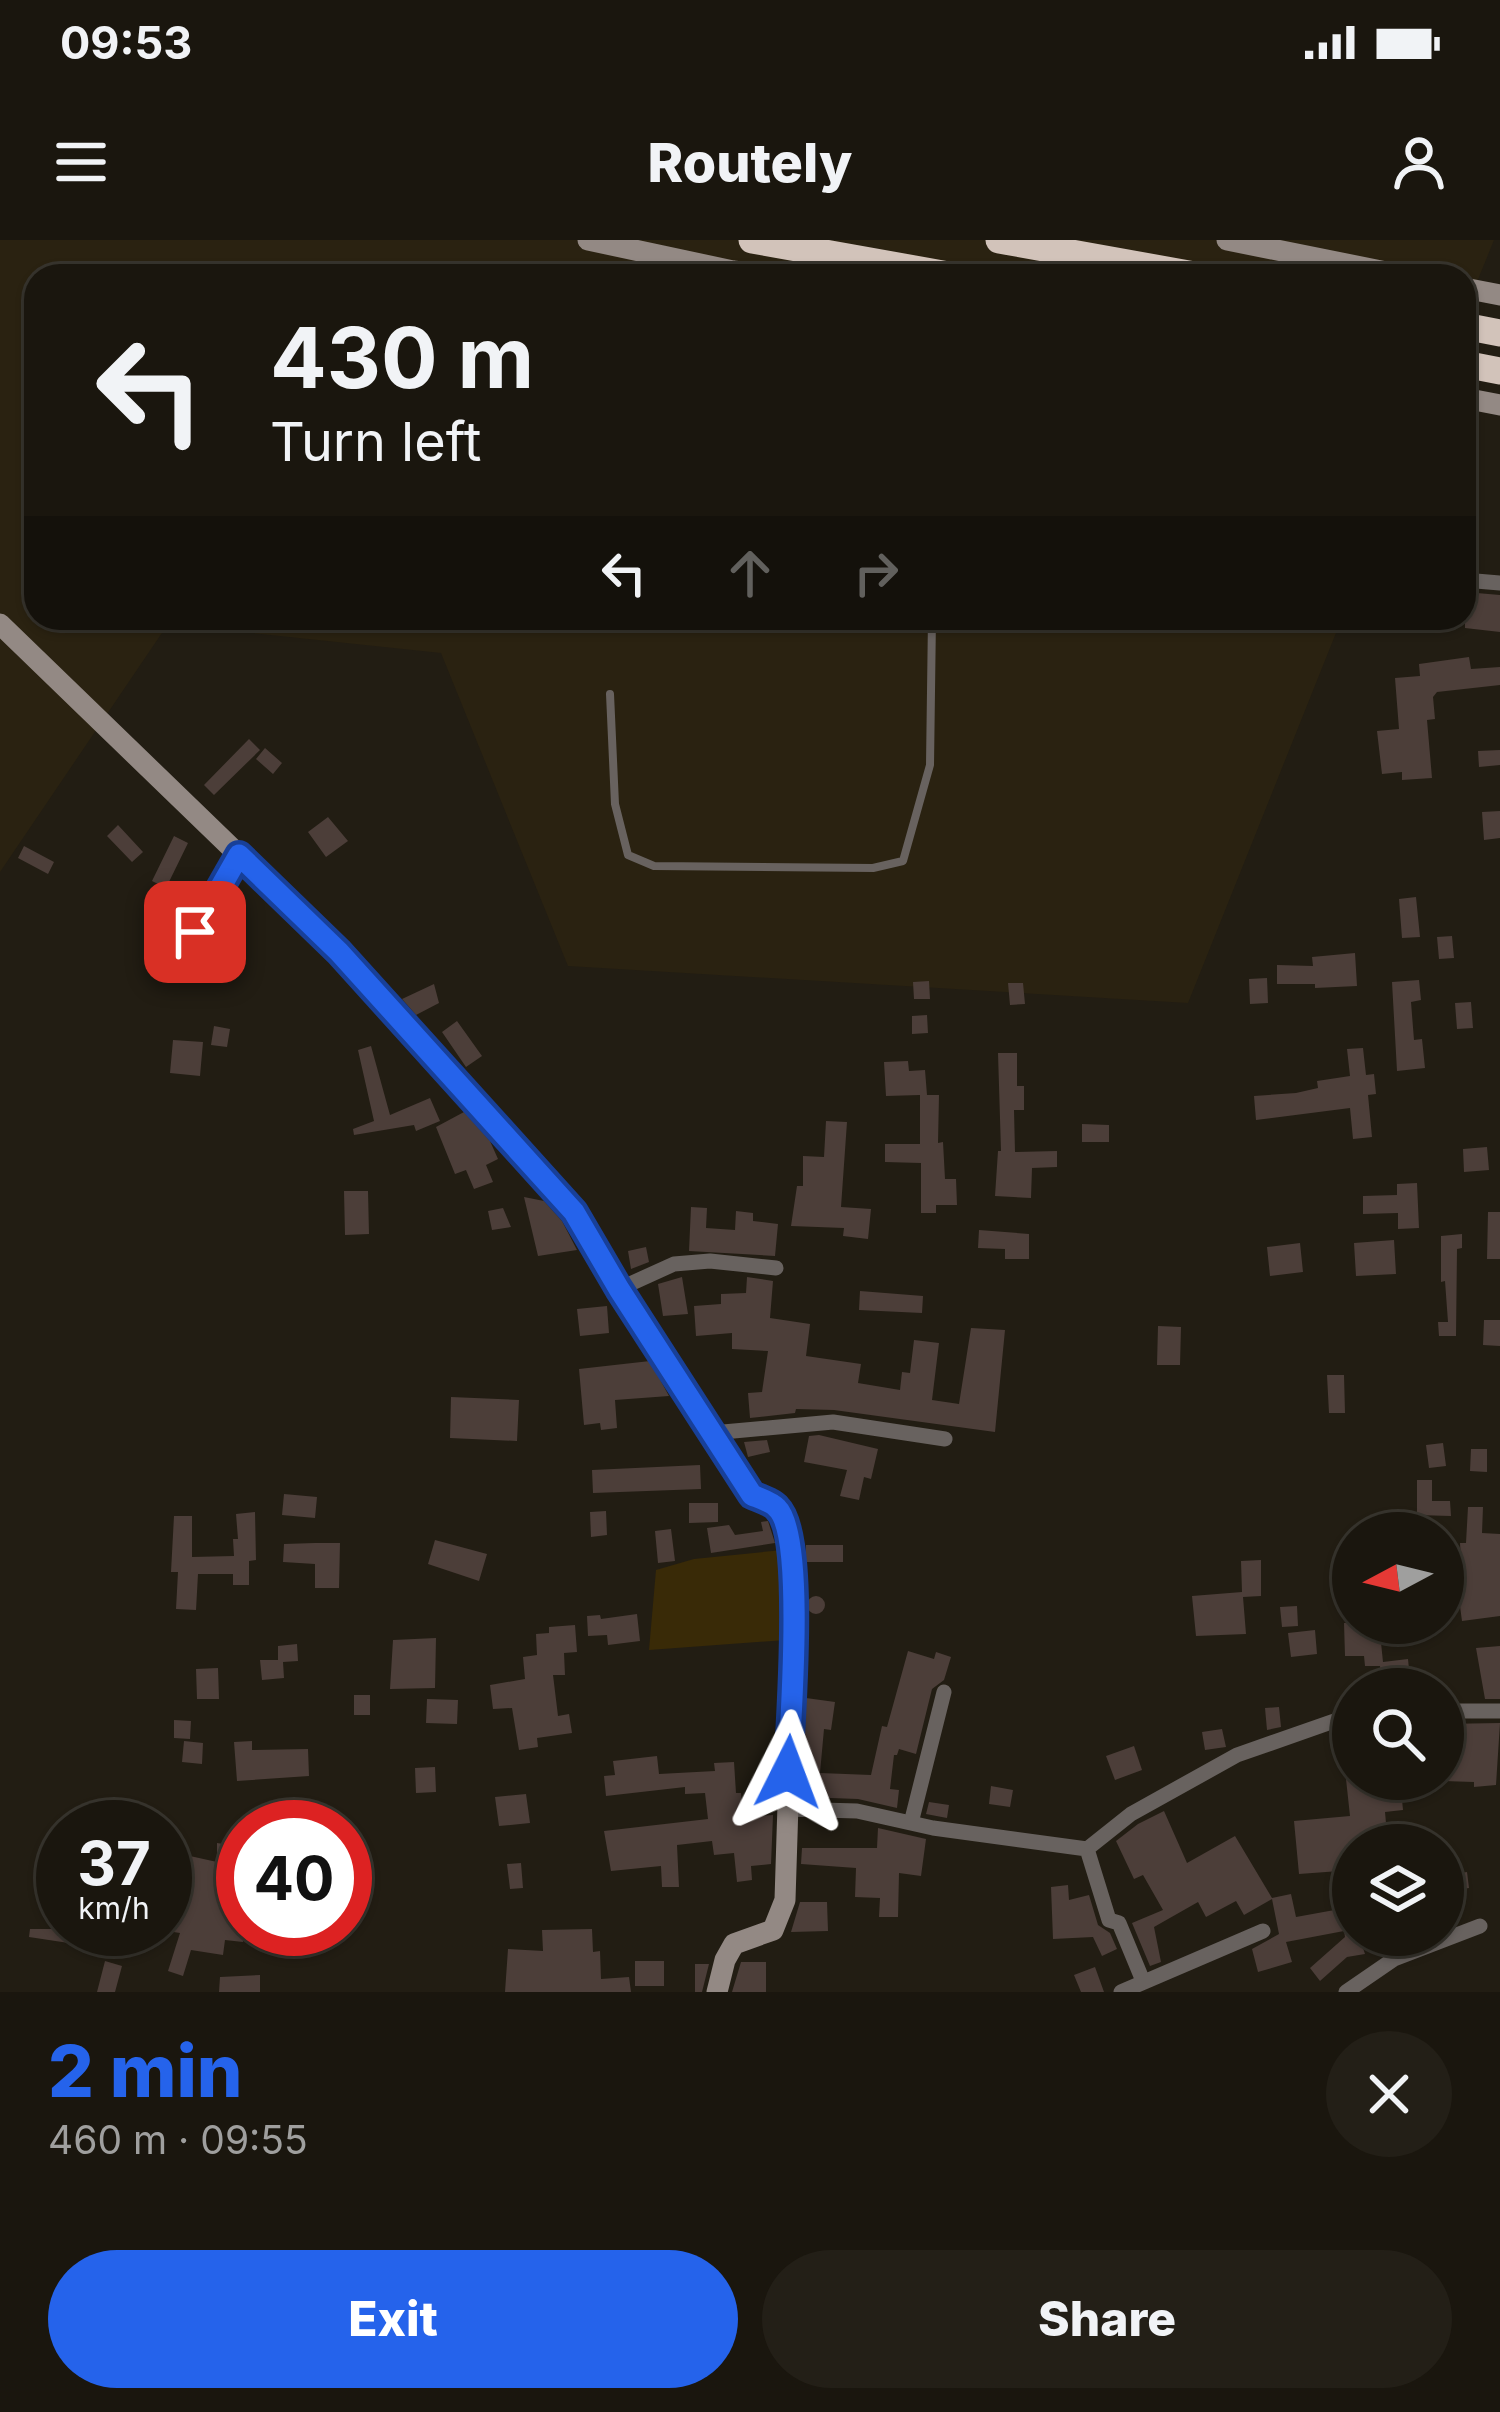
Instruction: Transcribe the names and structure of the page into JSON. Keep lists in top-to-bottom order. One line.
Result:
{"north":"left","page":{"status":"09:53","header":"Routely","turn":["430 m","Turn left"],"speed":"37 km/h","limit":"40","heading":["2 min","460 m · 09:55"],"buttons":["Exit","Share"]}}
